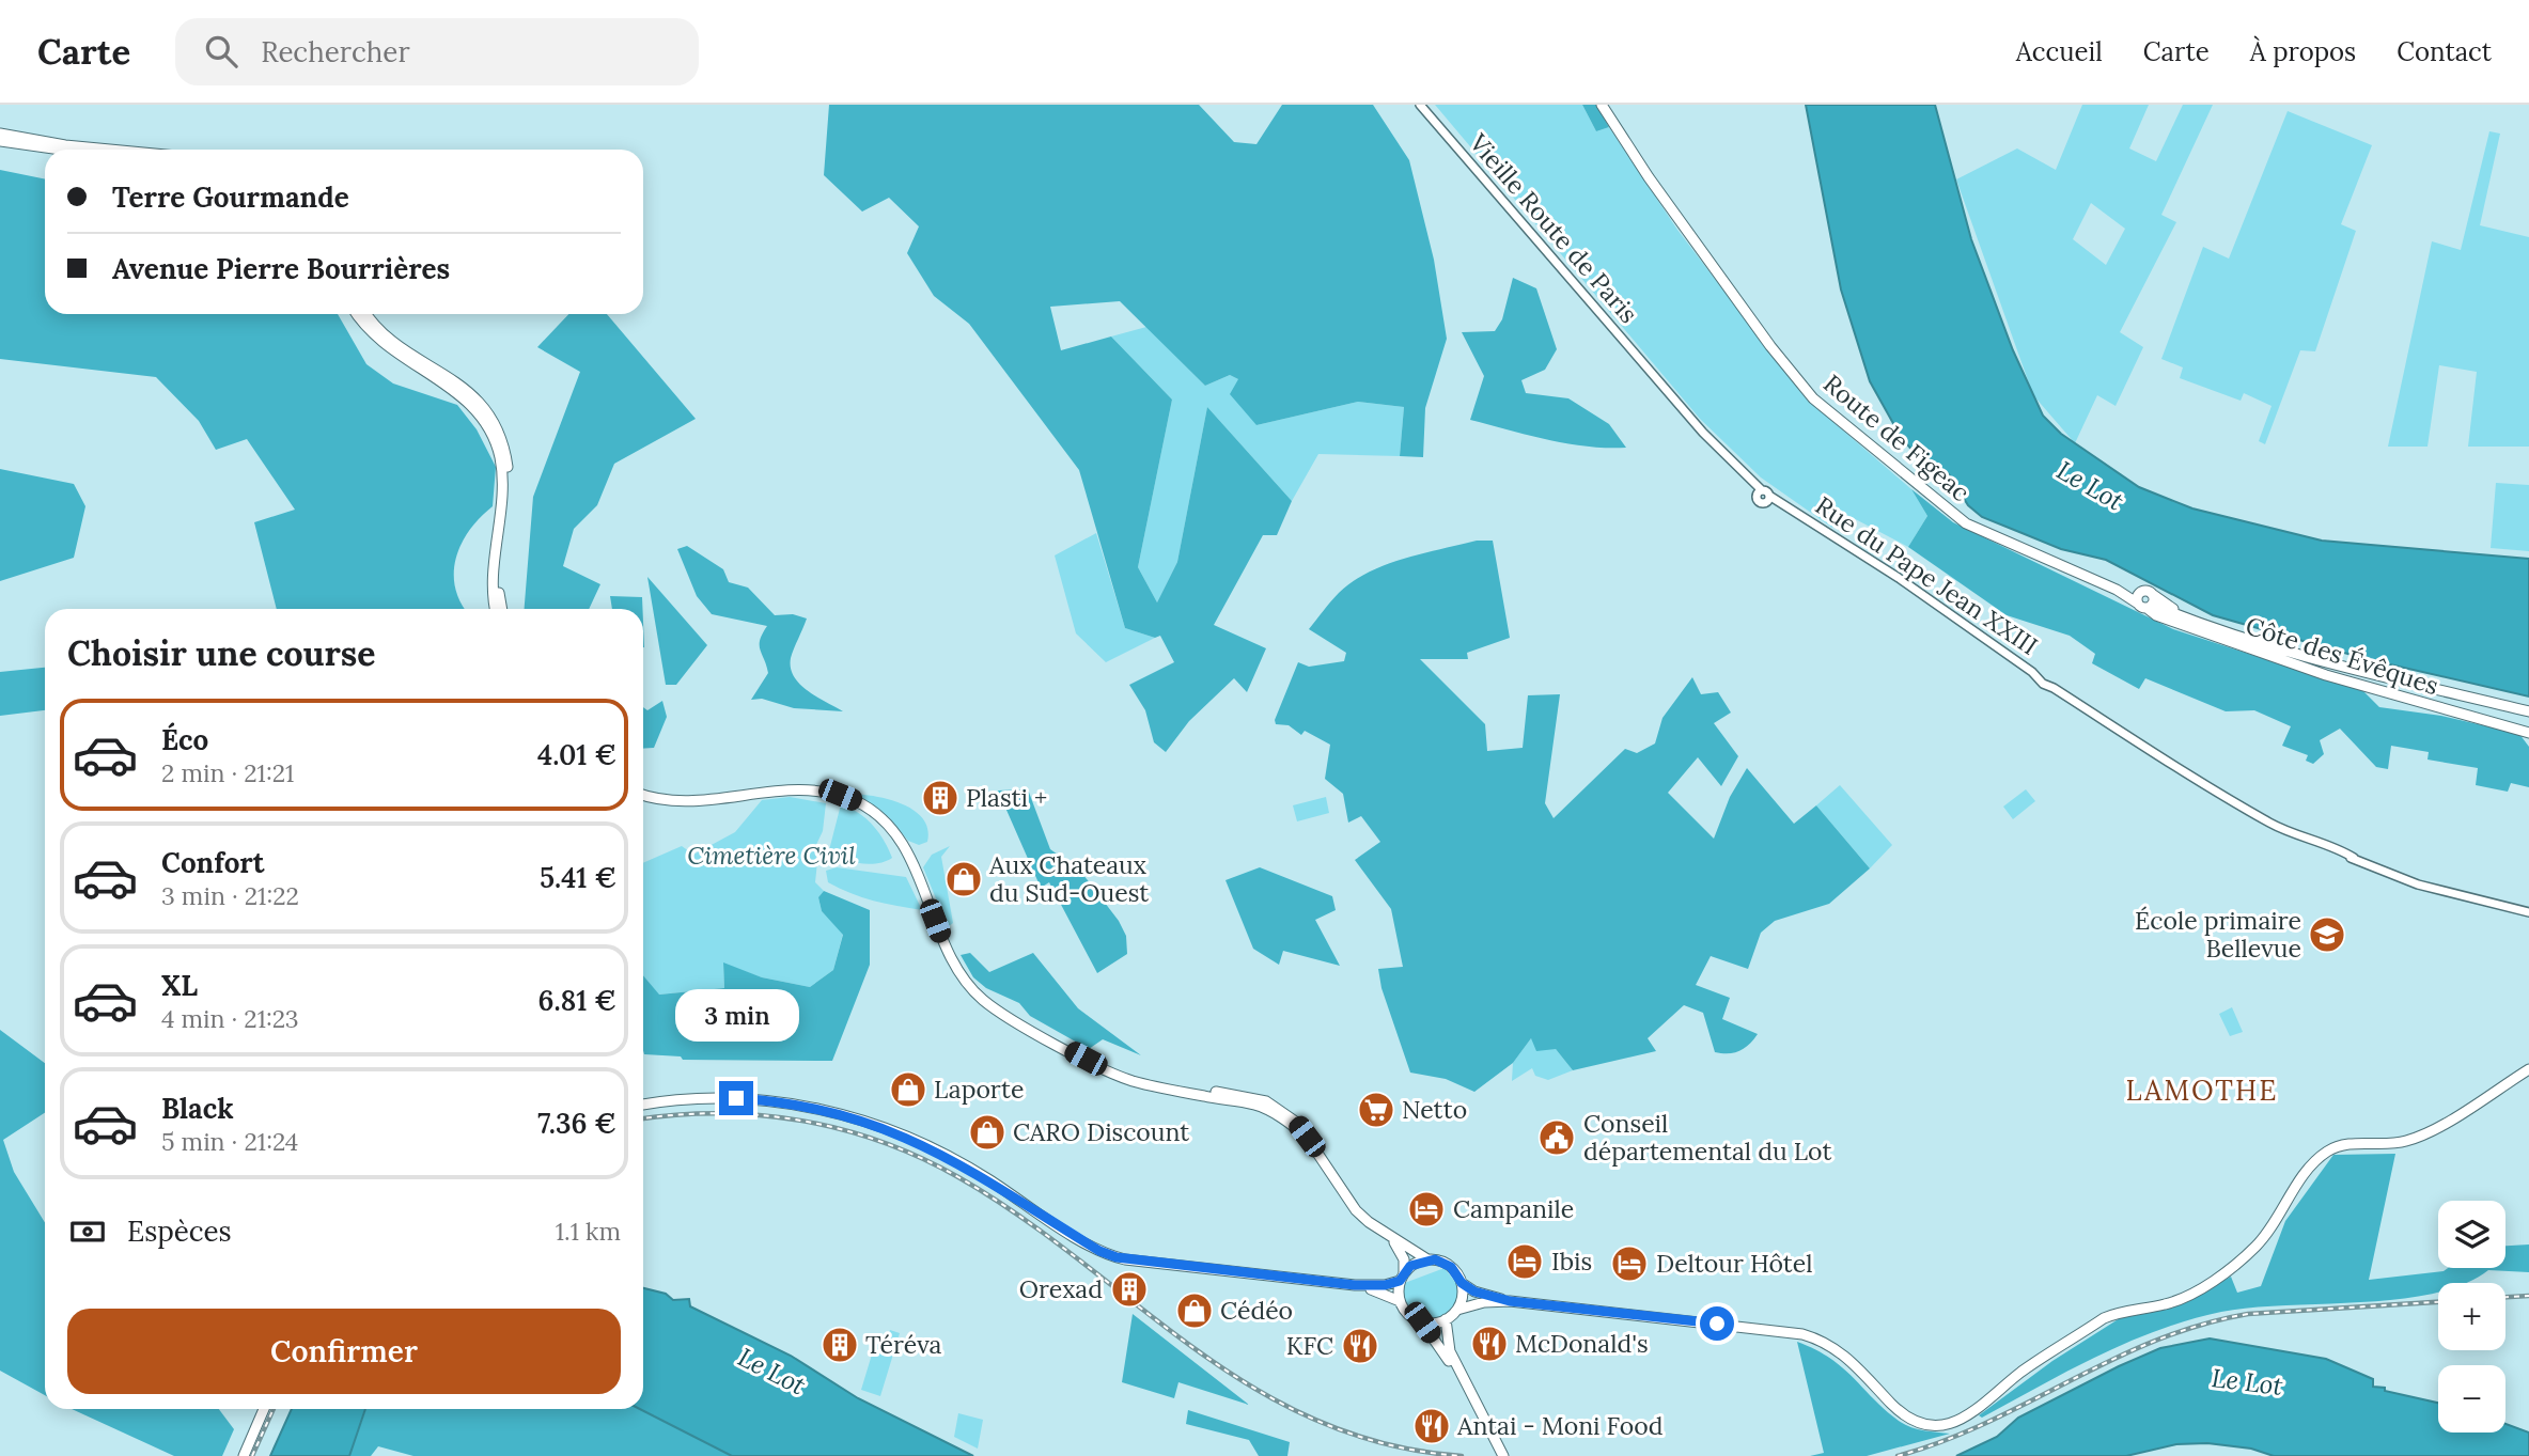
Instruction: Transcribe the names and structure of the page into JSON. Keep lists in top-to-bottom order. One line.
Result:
{"streets":{"main road":["Route de Figeac","Côte des Évêques"],"street":["Vieille Route de Paris","Rue du Pape Jean XXIII"]},"crossings":[["Vieille Route de Paris","Rue du Pape Jean XXIII"],["Route de Figeac","Côte des Évêques"]],"districts":["LAMOTHE"],"water":["Le Lot"],"parks":["Cimetière Civil"],"places":{"building":["Plasti +","Orexad","Téréva"],"shop":["Aux Chateaux du Sud-Ouest","Laporte","CARO Discount","Cédéo"],"school or university":["École primaire Bellevue"],"supermarket":["Netto"],"public building":["Conseil départemental du Lot"],"hotel":["Campanile","Ibis","Deltour Hôtel"],"restaurant":["McDonald's","KFC","Antai - Moni Food"]},"page":{"header":"Carte","search":"Rechercher","nav":["Accueil","Carte","À propos","Contact"],"banner":["Terre Gourmande","Avenue Pierre Bourrières"],"heading":"Choisir une course","list":[{"name":"Éco","note":"2 min · 21:21","value":"4.01 €"},{"name":"Confort","note":"3 min · 21:22","value":"5.41 €"},{"name":"XL","note":"4 min · 21:23","value":"6.81 €"},{"name":"Black","note":"5 min · 21:24","value":"7.36 €"}],"bubble":"3 min","pay":["Espèces","1.1 km"],"map_buttons":["+","−"],"buttons":"Confirmer"}}
